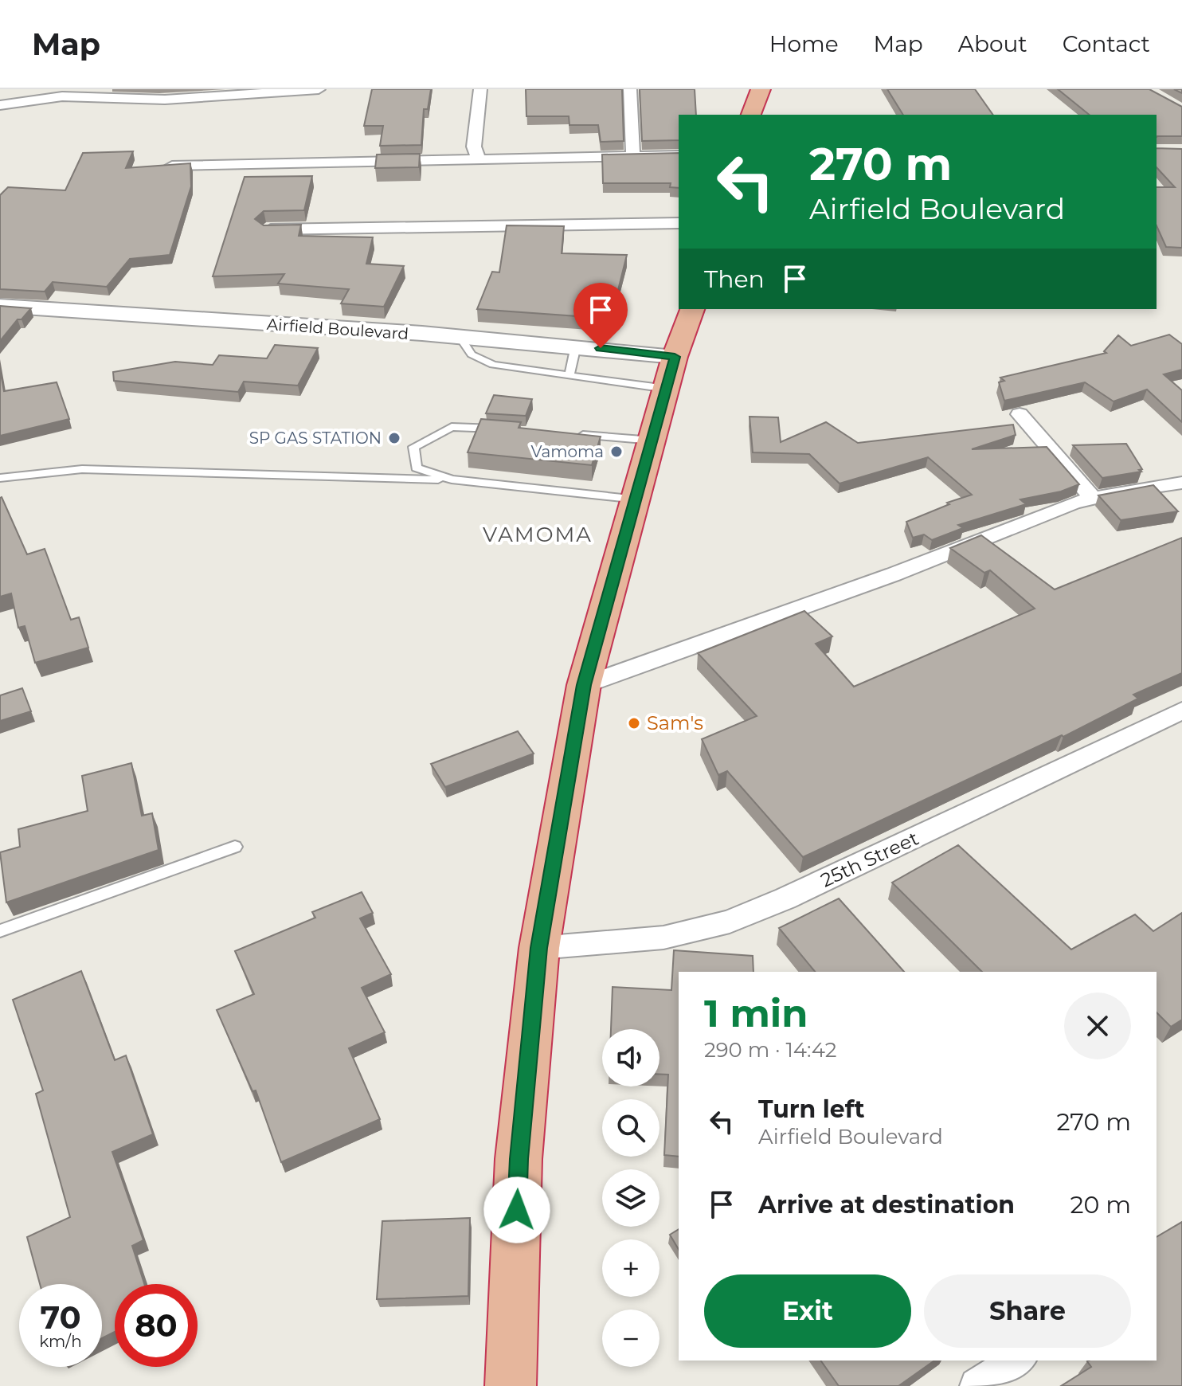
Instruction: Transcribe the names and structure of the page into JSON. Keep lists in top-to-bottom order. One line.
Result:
{"streets":{"street":["Airfield Boulevard","25th Street"]},"districts":["VAMOMA"],"places":["SP GAS STATION","Vamoma","Sam's"],"page":{"header":"Map","nav":["Home","Map","About","Contact"],"turn":["270 m","Airfield Boulevard"],"then":"Then","heading":["1 min","290 m · 14:42"],"map_buttons":["+","−"],"list":[{"name":"Turn left","note":"Airfield Boulevard","value":"270 m"},{"name":"Arrive at destination","value":"20 m"}],"buttons":["Exit","Share"],"speed":"70 km/h","limit":"80"}}
